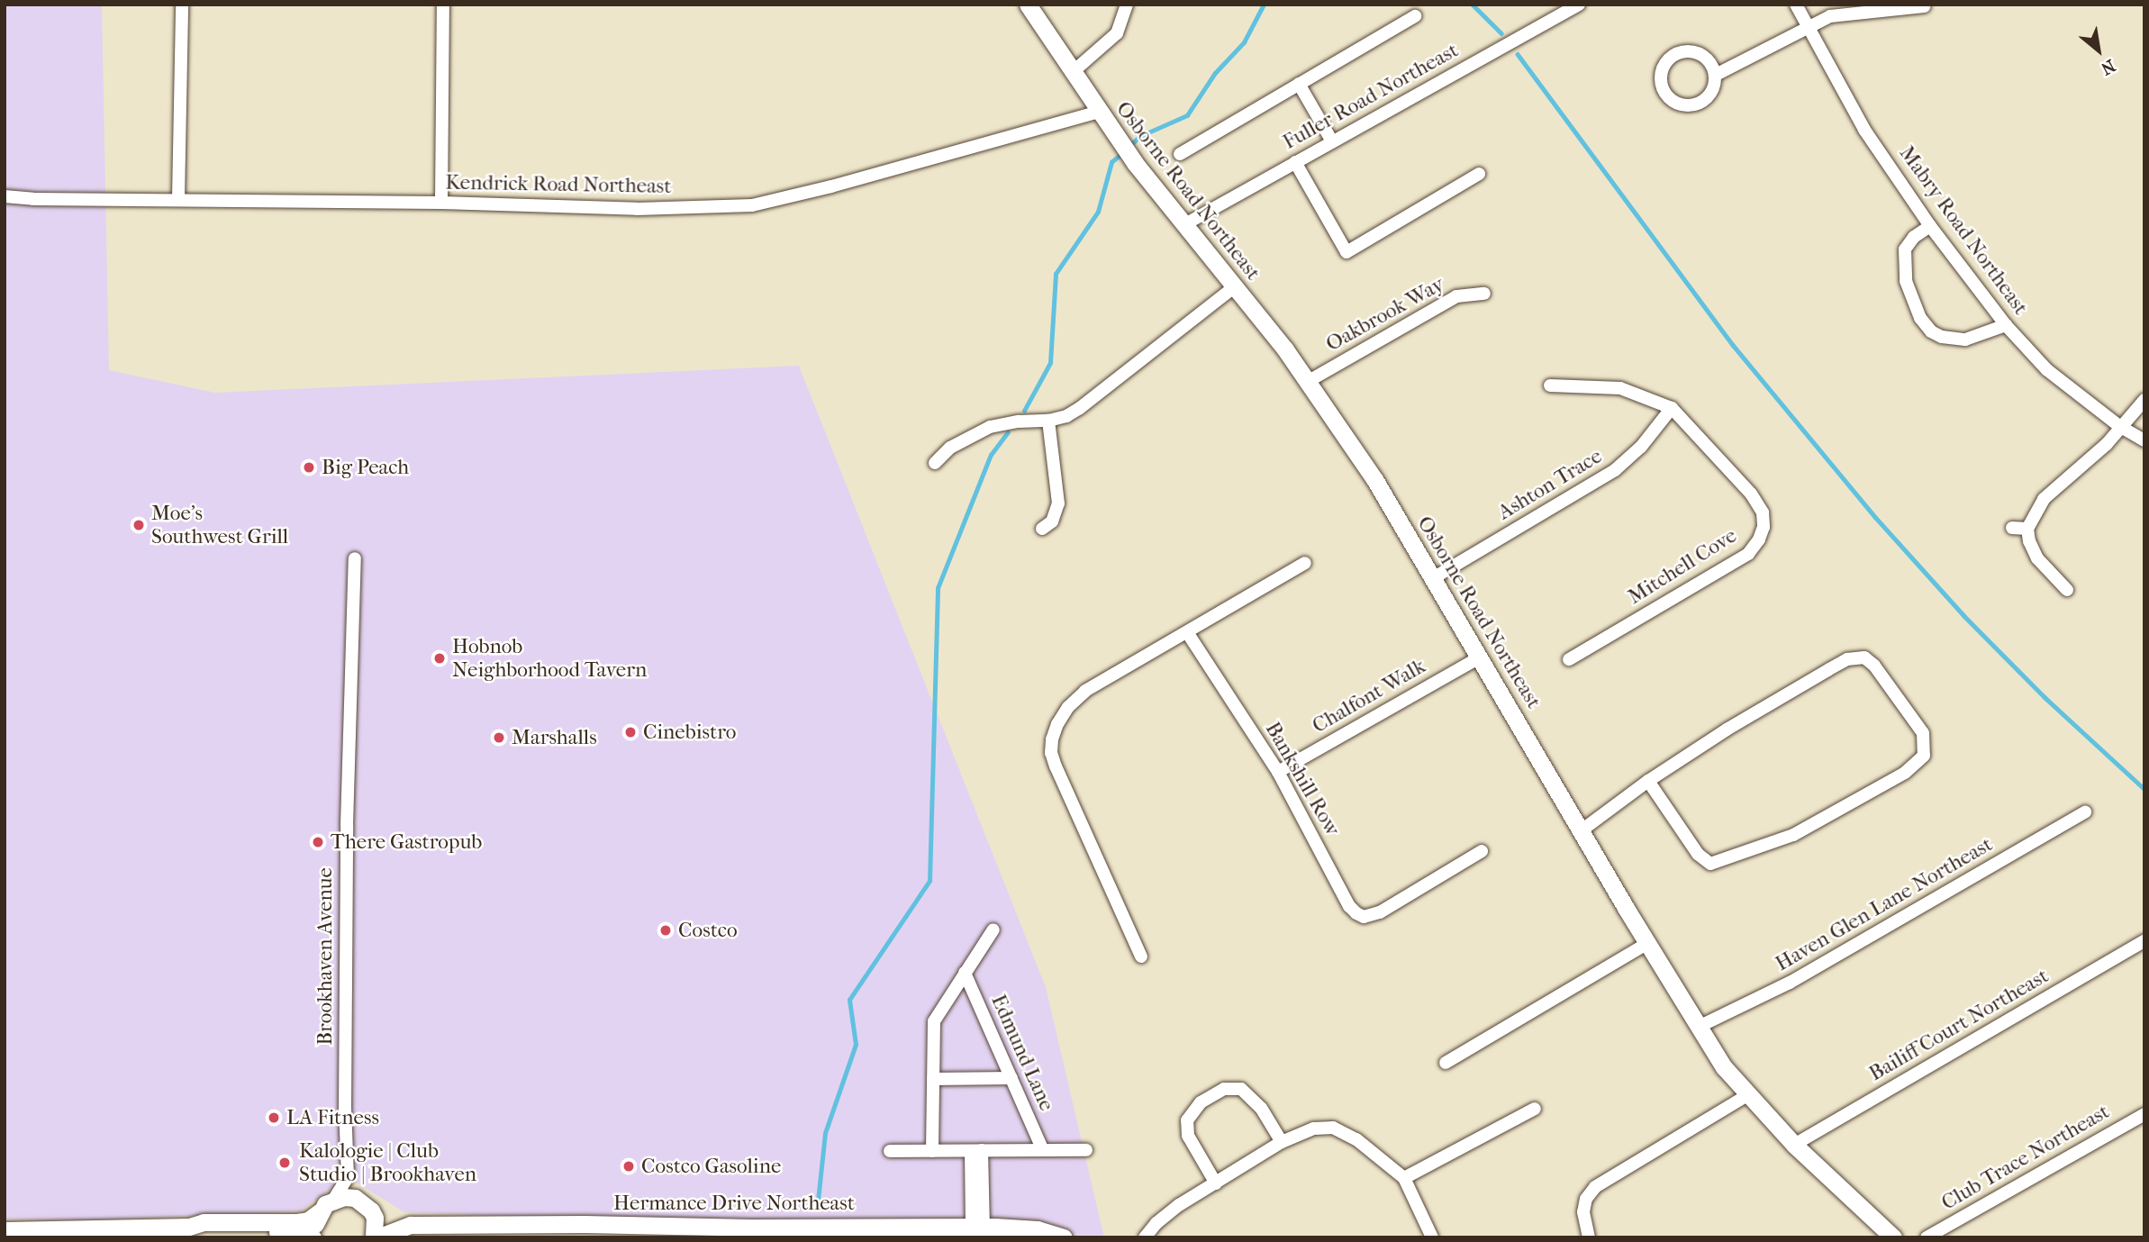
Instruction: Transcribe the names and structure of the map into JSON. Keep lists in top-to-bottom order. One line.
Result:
{"streets":{"street":["Fuller Road Northeast","Kendrick Road Northeast","Osborne Road Northeast","Mabry Road Northeast","Oakbrook Way","Ashton Trace","Mitchell Cove","Chalfont Walk","Bankshill Row","Haven Glen Lane Northeast","Brookhaven Avenue","Bailiff Court Northeast","Edmund Lane","Club Trace Northeast","Hermance Drive Northeast"]},"crossings":[["Fuller Road Northeast","Osborne Road Northeast"],["Kendrick Road Northeast","Osborne Road Northeast"],["Osborne Road Northeast","Oakbrook Way"],["Osborne Road Northeast","Ashton Trace"],["Osborne Road Northeast","Chalfont Walk"],["Osborne Road Northeast","Haven Glen Lane Northeast"],["Osborne Road Northeast","Bailiff Court Northeast"],["Ashton Trace","Mitchell Cove"],["Chalfont Walk","Bankshill Row"]],"places":["Big Peach","Moe's Southwest Grill","Hobnob Neighborhood Tavern","Cinebistro","Marshalls","There Gastropub","Costco","LA Fitness","Kalologie | Club Studio | Brookhaven","Costco Gasoline"],"north":"bottom right"}
